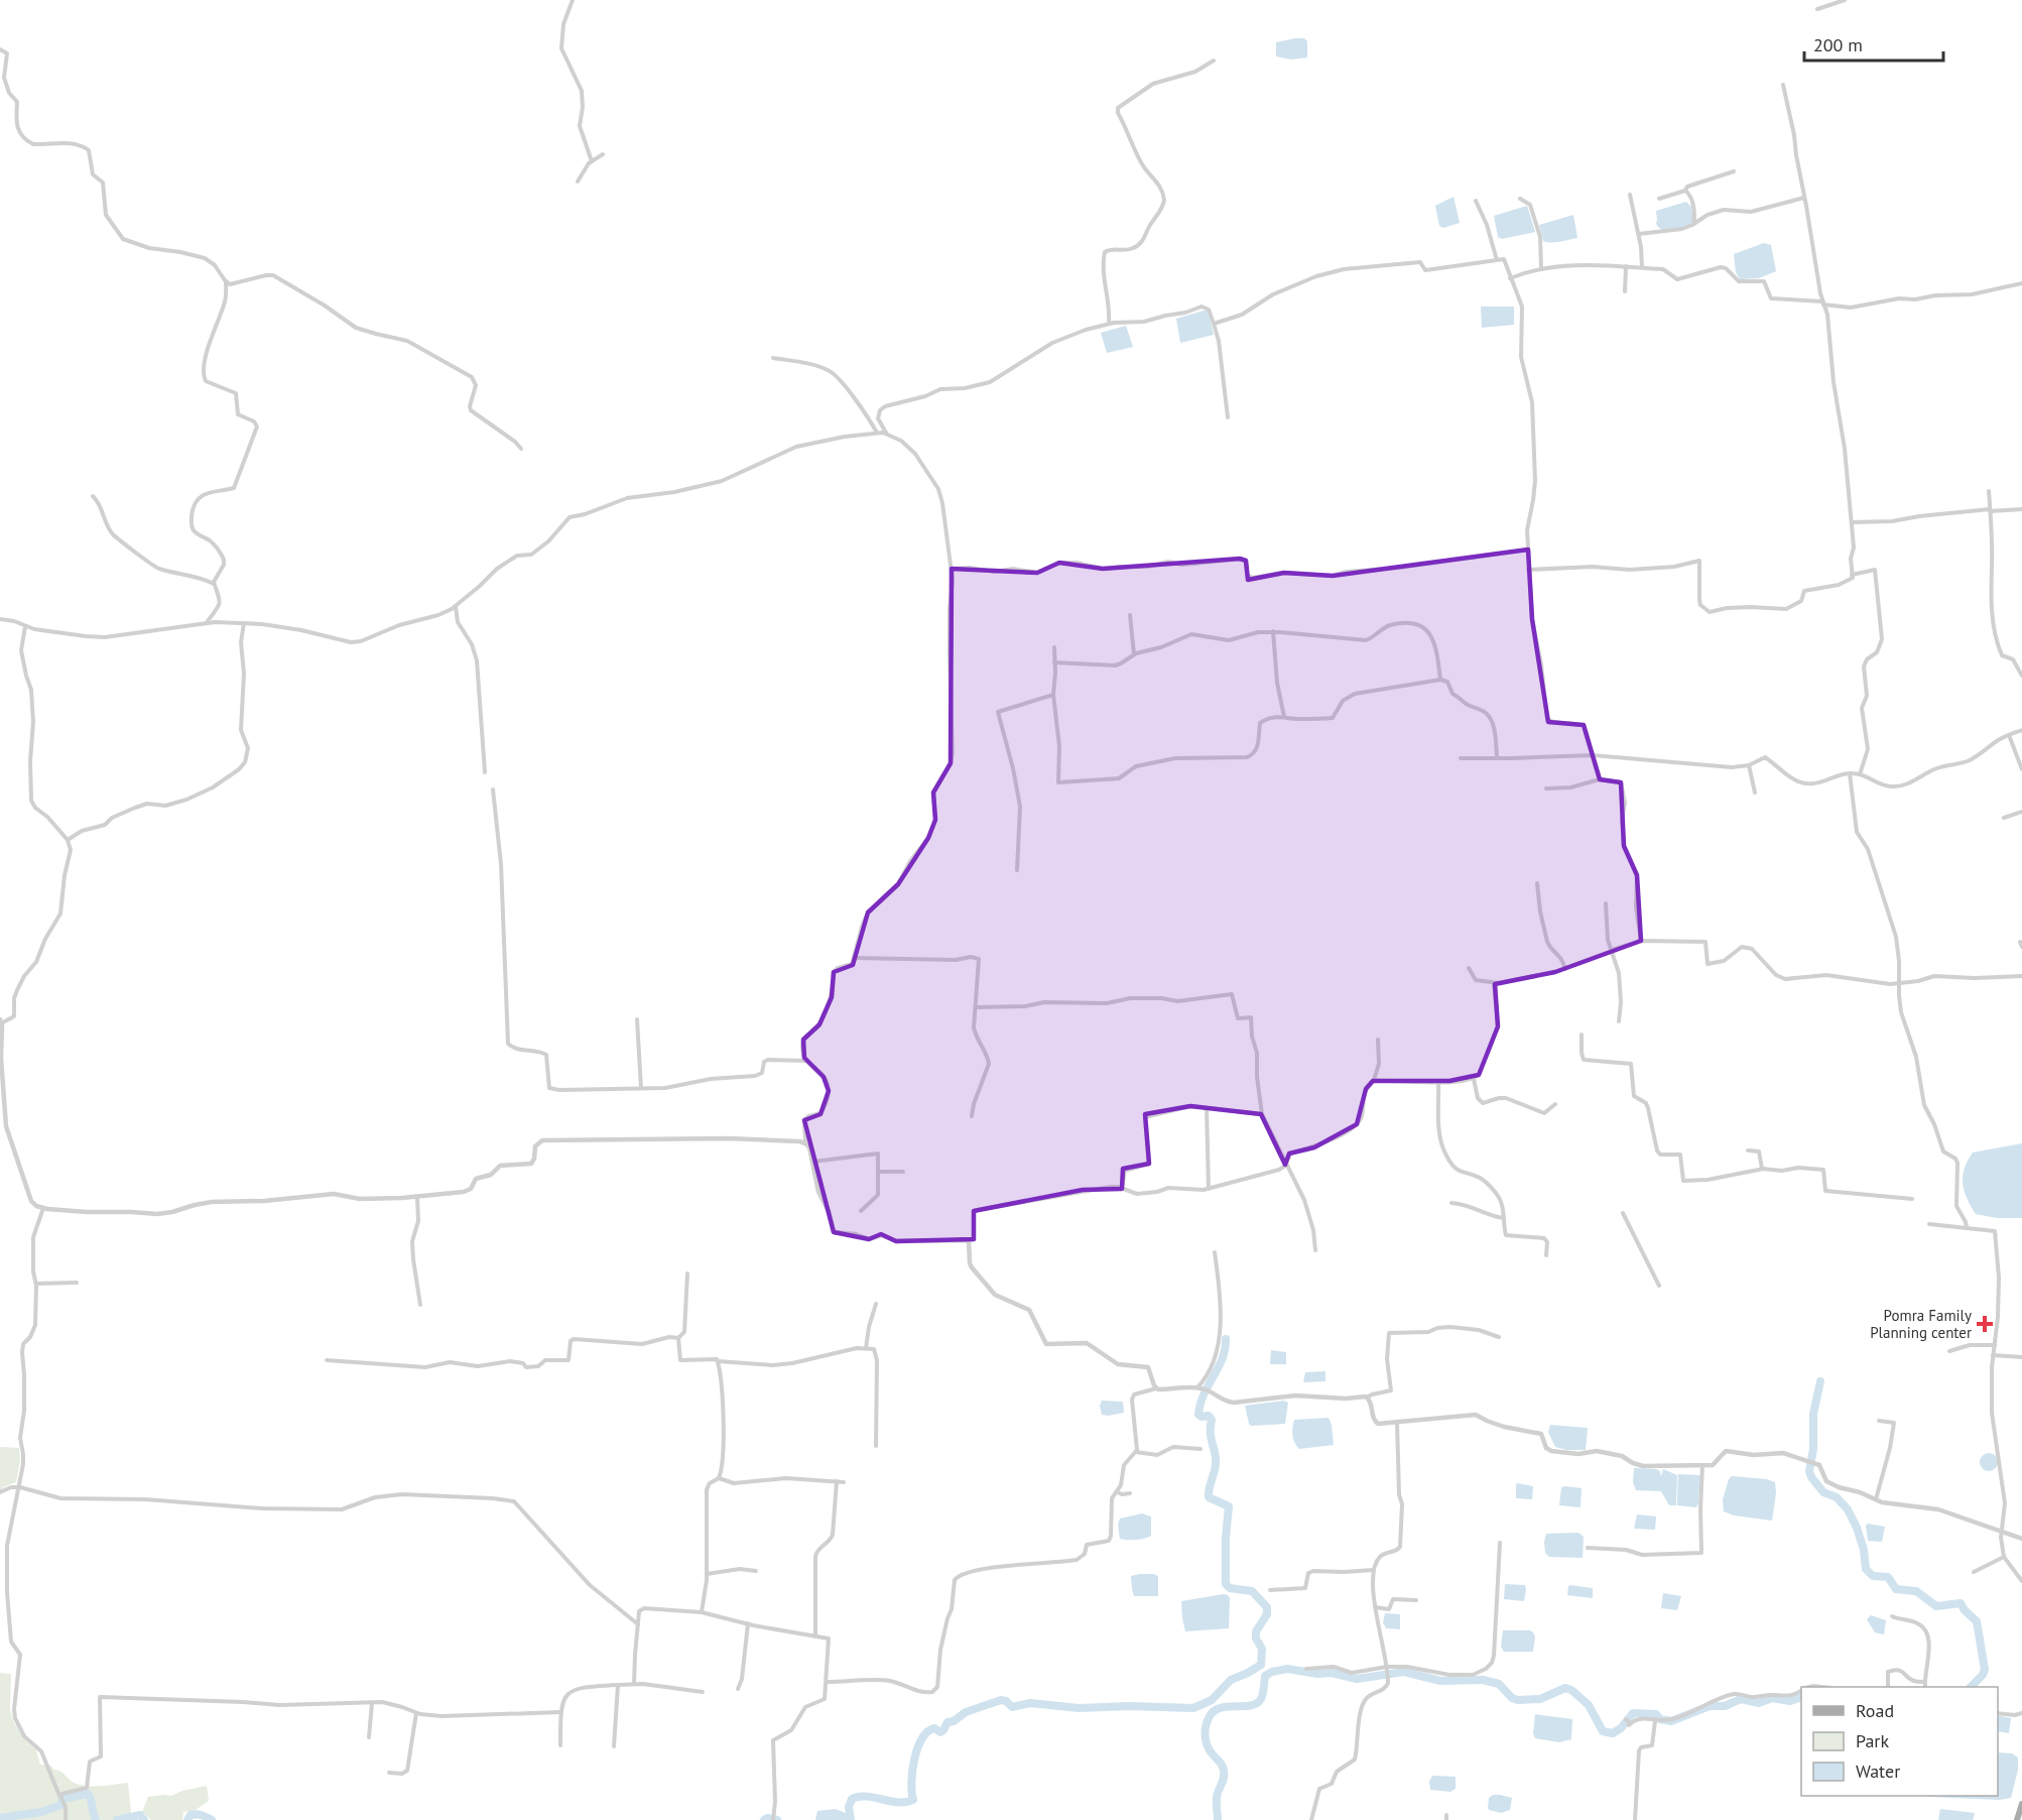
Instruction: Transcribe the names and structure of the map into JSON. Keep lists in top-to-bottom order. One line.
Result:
{"places":{"health":["Pomra Family Planning center"]},"legend":["Road","Park","Water"],"scale_bar":"200 m"}
